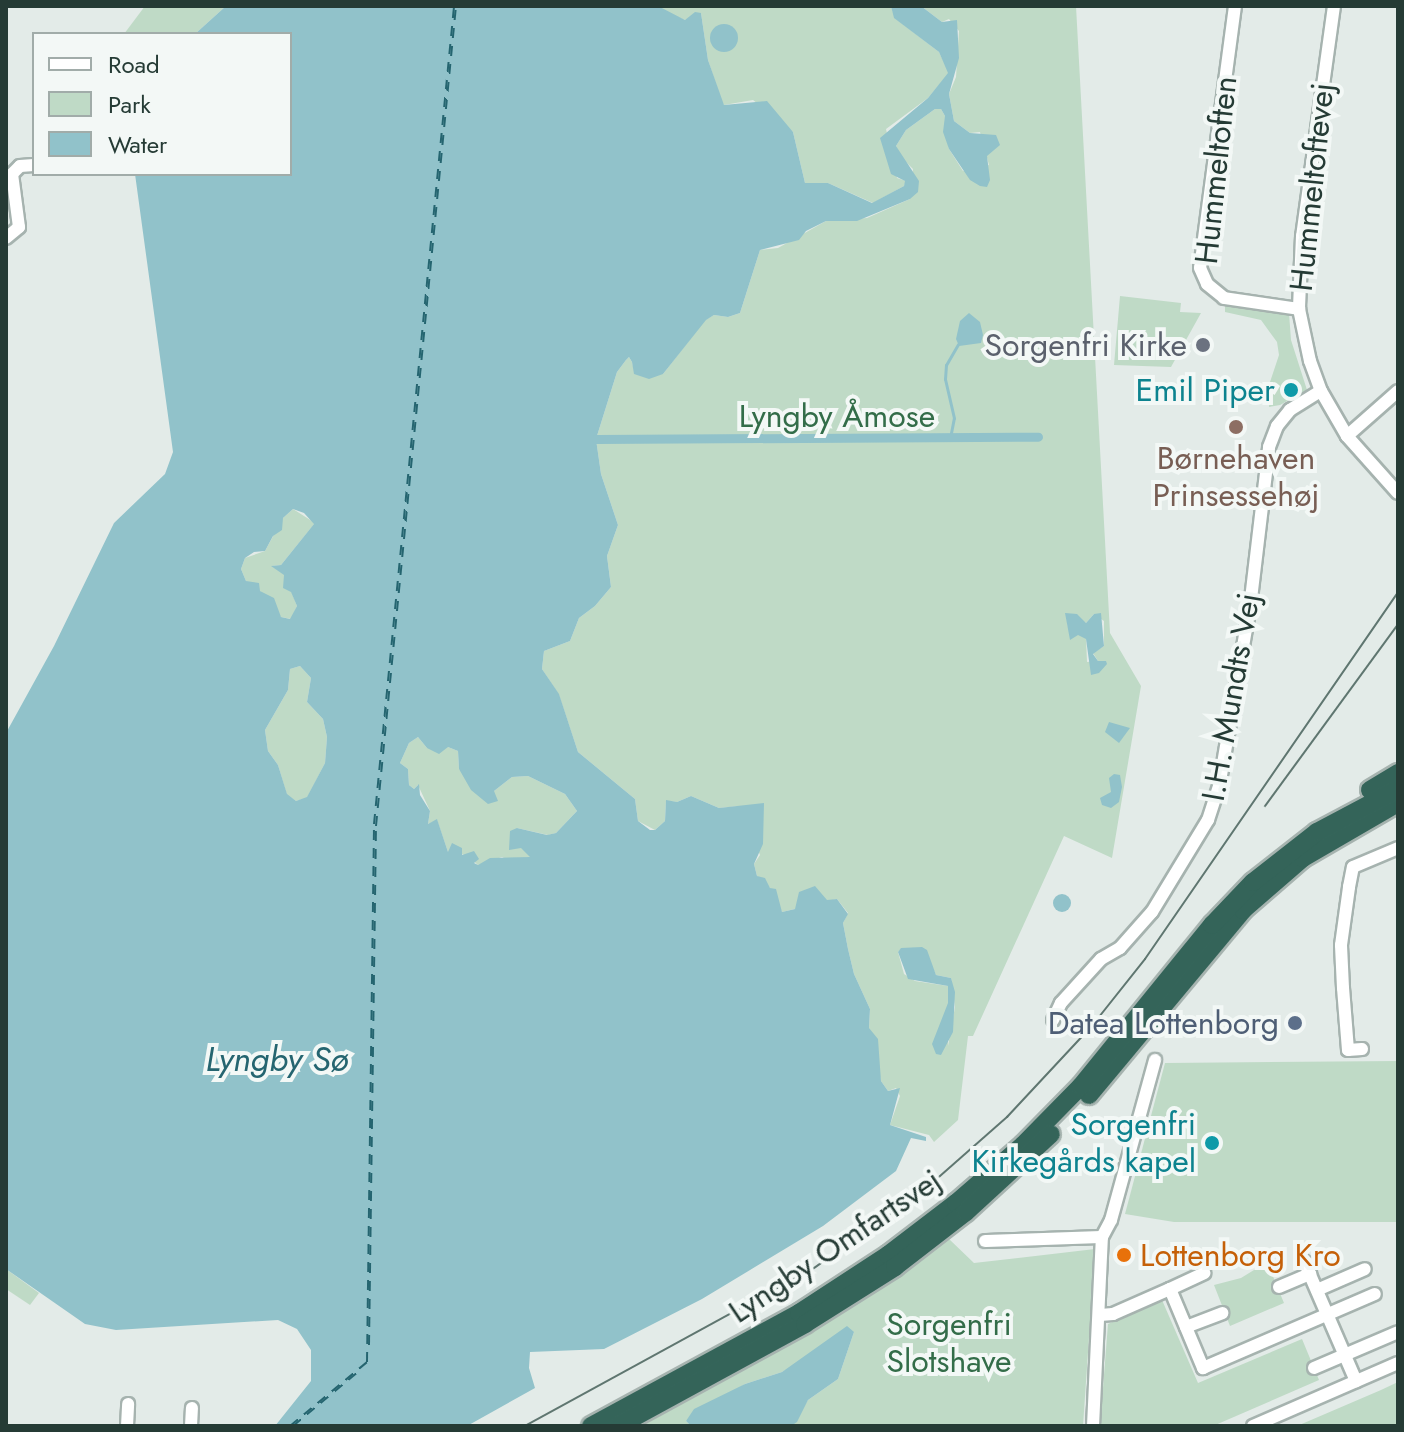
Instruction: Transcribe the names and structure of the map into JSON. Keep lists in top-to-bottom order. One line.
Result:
{"streets":{"highway":["Lyngby Omfartsvej"],"street":["Hummeltoften","Hummeltoftevej","I.H. Mundts Vej"]},"crossings":[["Hummeltoften","Hummeltoftevej"],["Hummeltoftevej","I.H. Mundts Vej"]],"water":["Lyngby Sø"],"parks":["Lyngby Åmose","Sorgenfri Slotshave"],"places":["Sorgenfri Kirke","Emil Piper","Børnehaven Prinsessehøj","Datea Lottenborg","Sorgenfri Kirkegårds kapel","Lottenborg Kro"],"legend":["Road","Park","Water"]}
